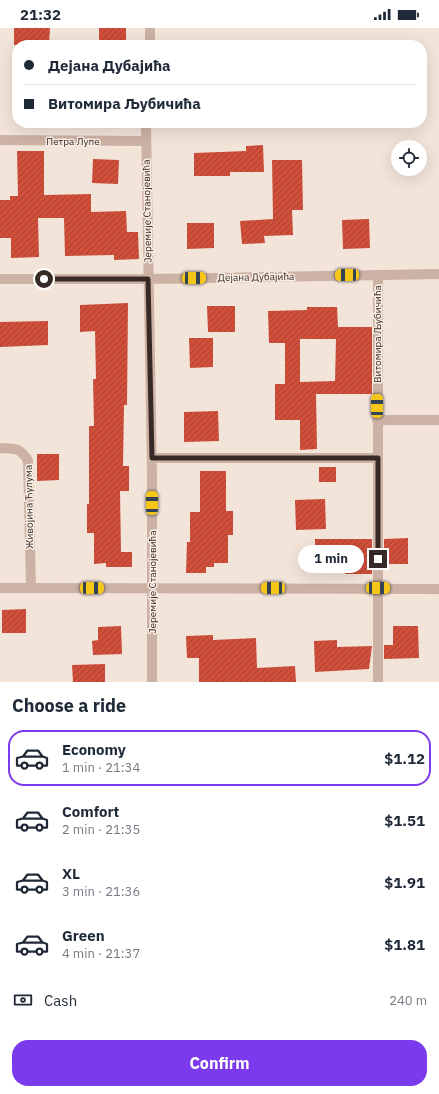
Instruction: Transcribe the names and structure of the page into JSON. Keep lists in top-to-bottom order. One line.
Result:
{"streets":{"street":["Петра Лупе","Јеремије Станојевића","Дејана Дубајића","Витомира Љубичића","Живојина Ћулума"]},"crossings":[["Петра Лупе","Јеремије Станојевића"],["Јеремије Станојевића","Дејана Дубајића"],["Дејана Дубајића","Витомира Љубичића"]],"page":{"status":"21:32","banner":["Дејана Дубајића","Витомира Љубичића"],"bubble":"1 min","heading":"Choose a ride","list":[{"name":"Economy","note":"1 min · 21:34","value":"$1.12"},{"name":"Comfort","note":"2 min · 21:35","value":"$1.51"},{"name":"XL","note":"3 min · 21:36","value":"$1.91"},{"name":"Green","note":"4 min · 21:37","value":"$1.81"}],"pay":["Cash","240 m"],"buttons":"Confirm"}}
